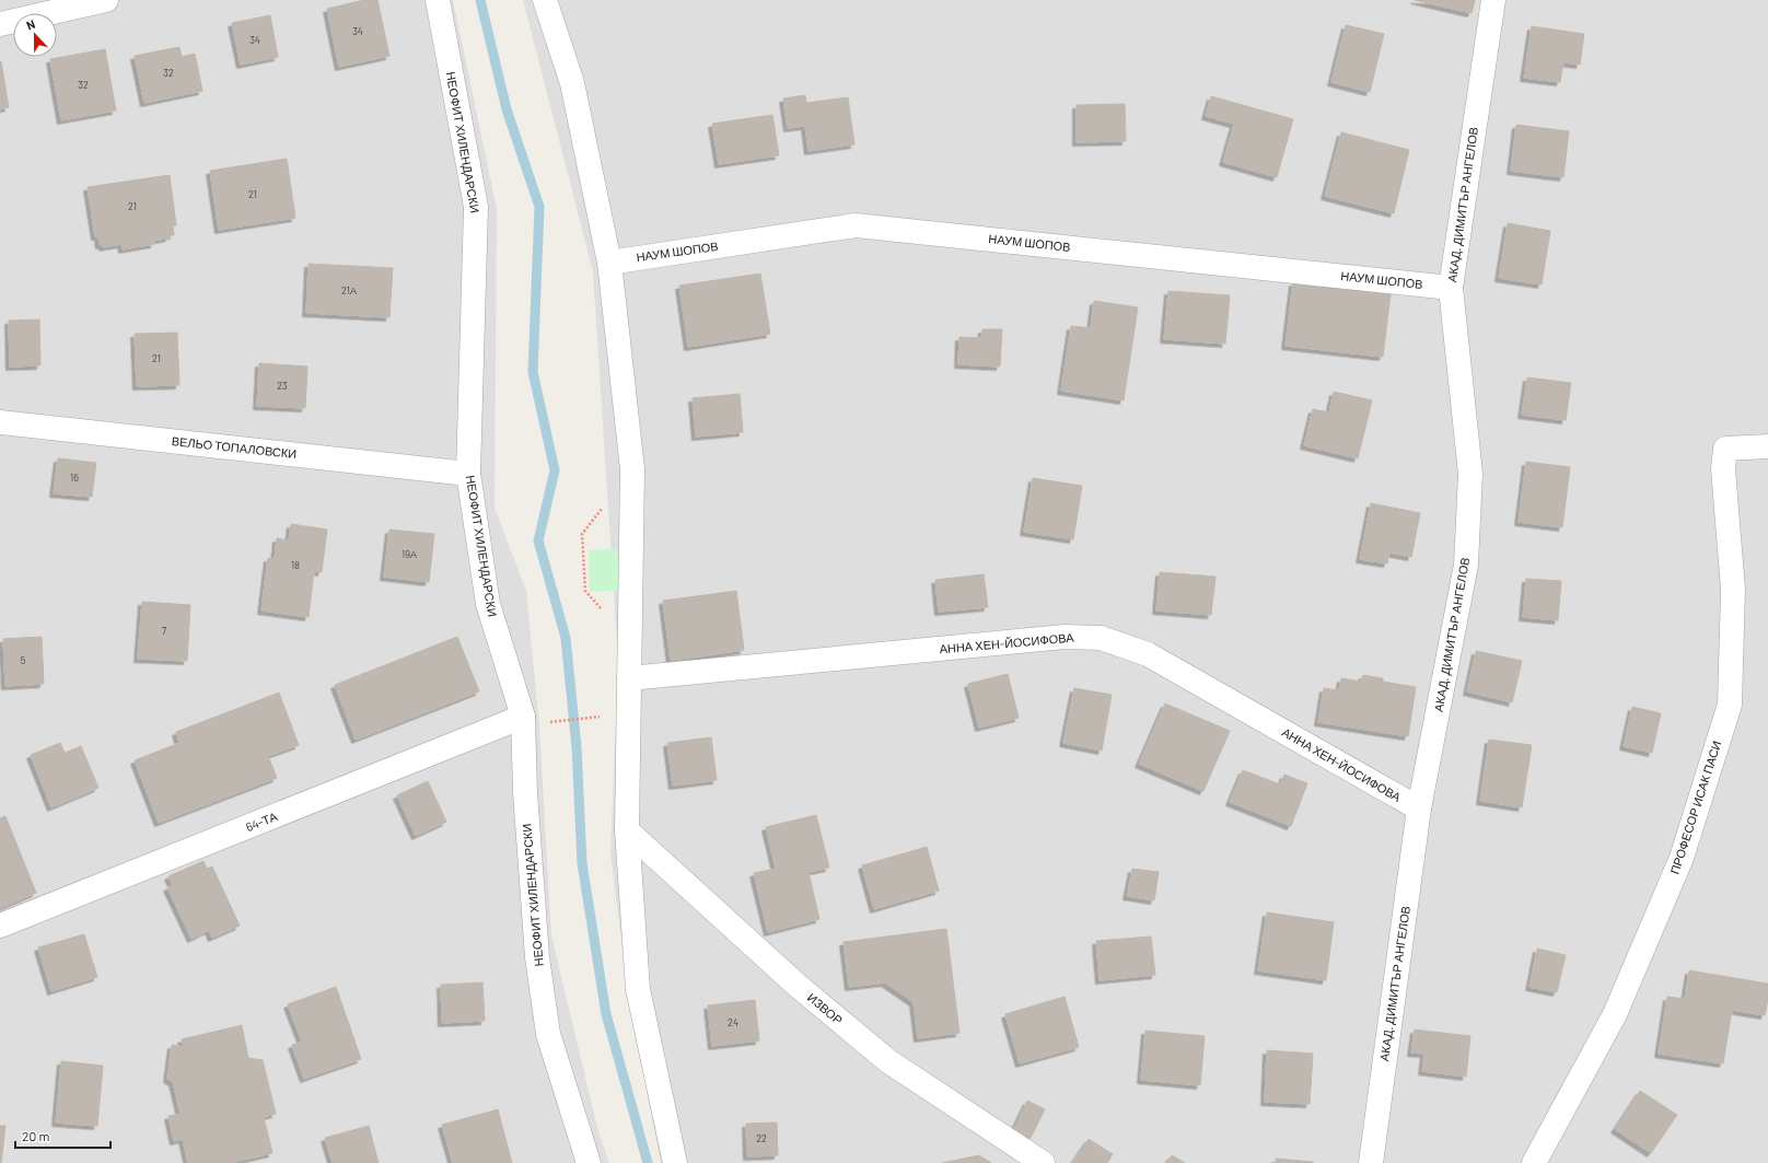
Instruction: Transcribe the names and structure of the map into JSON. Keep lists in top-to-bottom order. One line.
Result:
{"streets":{"street":["НЕОФИТ ХИЛЕНДАРСКИ","АКАД. ДИМИТЪР АНГЕЛОВ","НАУМ ШОПОВ","ВЕЛЬО ТОПАЛОВСКИ","АННА ХЕН-ЙОСИФОВА","ПРОФЕСОР ИСАК ПАСИ","64-ТА","ИЗВОР"]},"crossings":[["НЕОФИТ ХИЛЕНДАРСКИ","ВЕЛЬО ТОПАЛОВСКИ"],["НЕОФИТ ХИЛЕНДАРСКИ","64-ТА"],["АКАД. ДИМИТЪР АНГЕЛОВ","НАУМ ШОПОВ"],["АКАД. ДИМИТЪР АНГЕЛОВ","АННА ХЕН-ЙОСИФОВА"]],"house_numbers":["34","34","32","32","21","21","21А","21","23","16","19А","18","7","5","24","22"],"scale_bar":"20 m","north":"top"}
